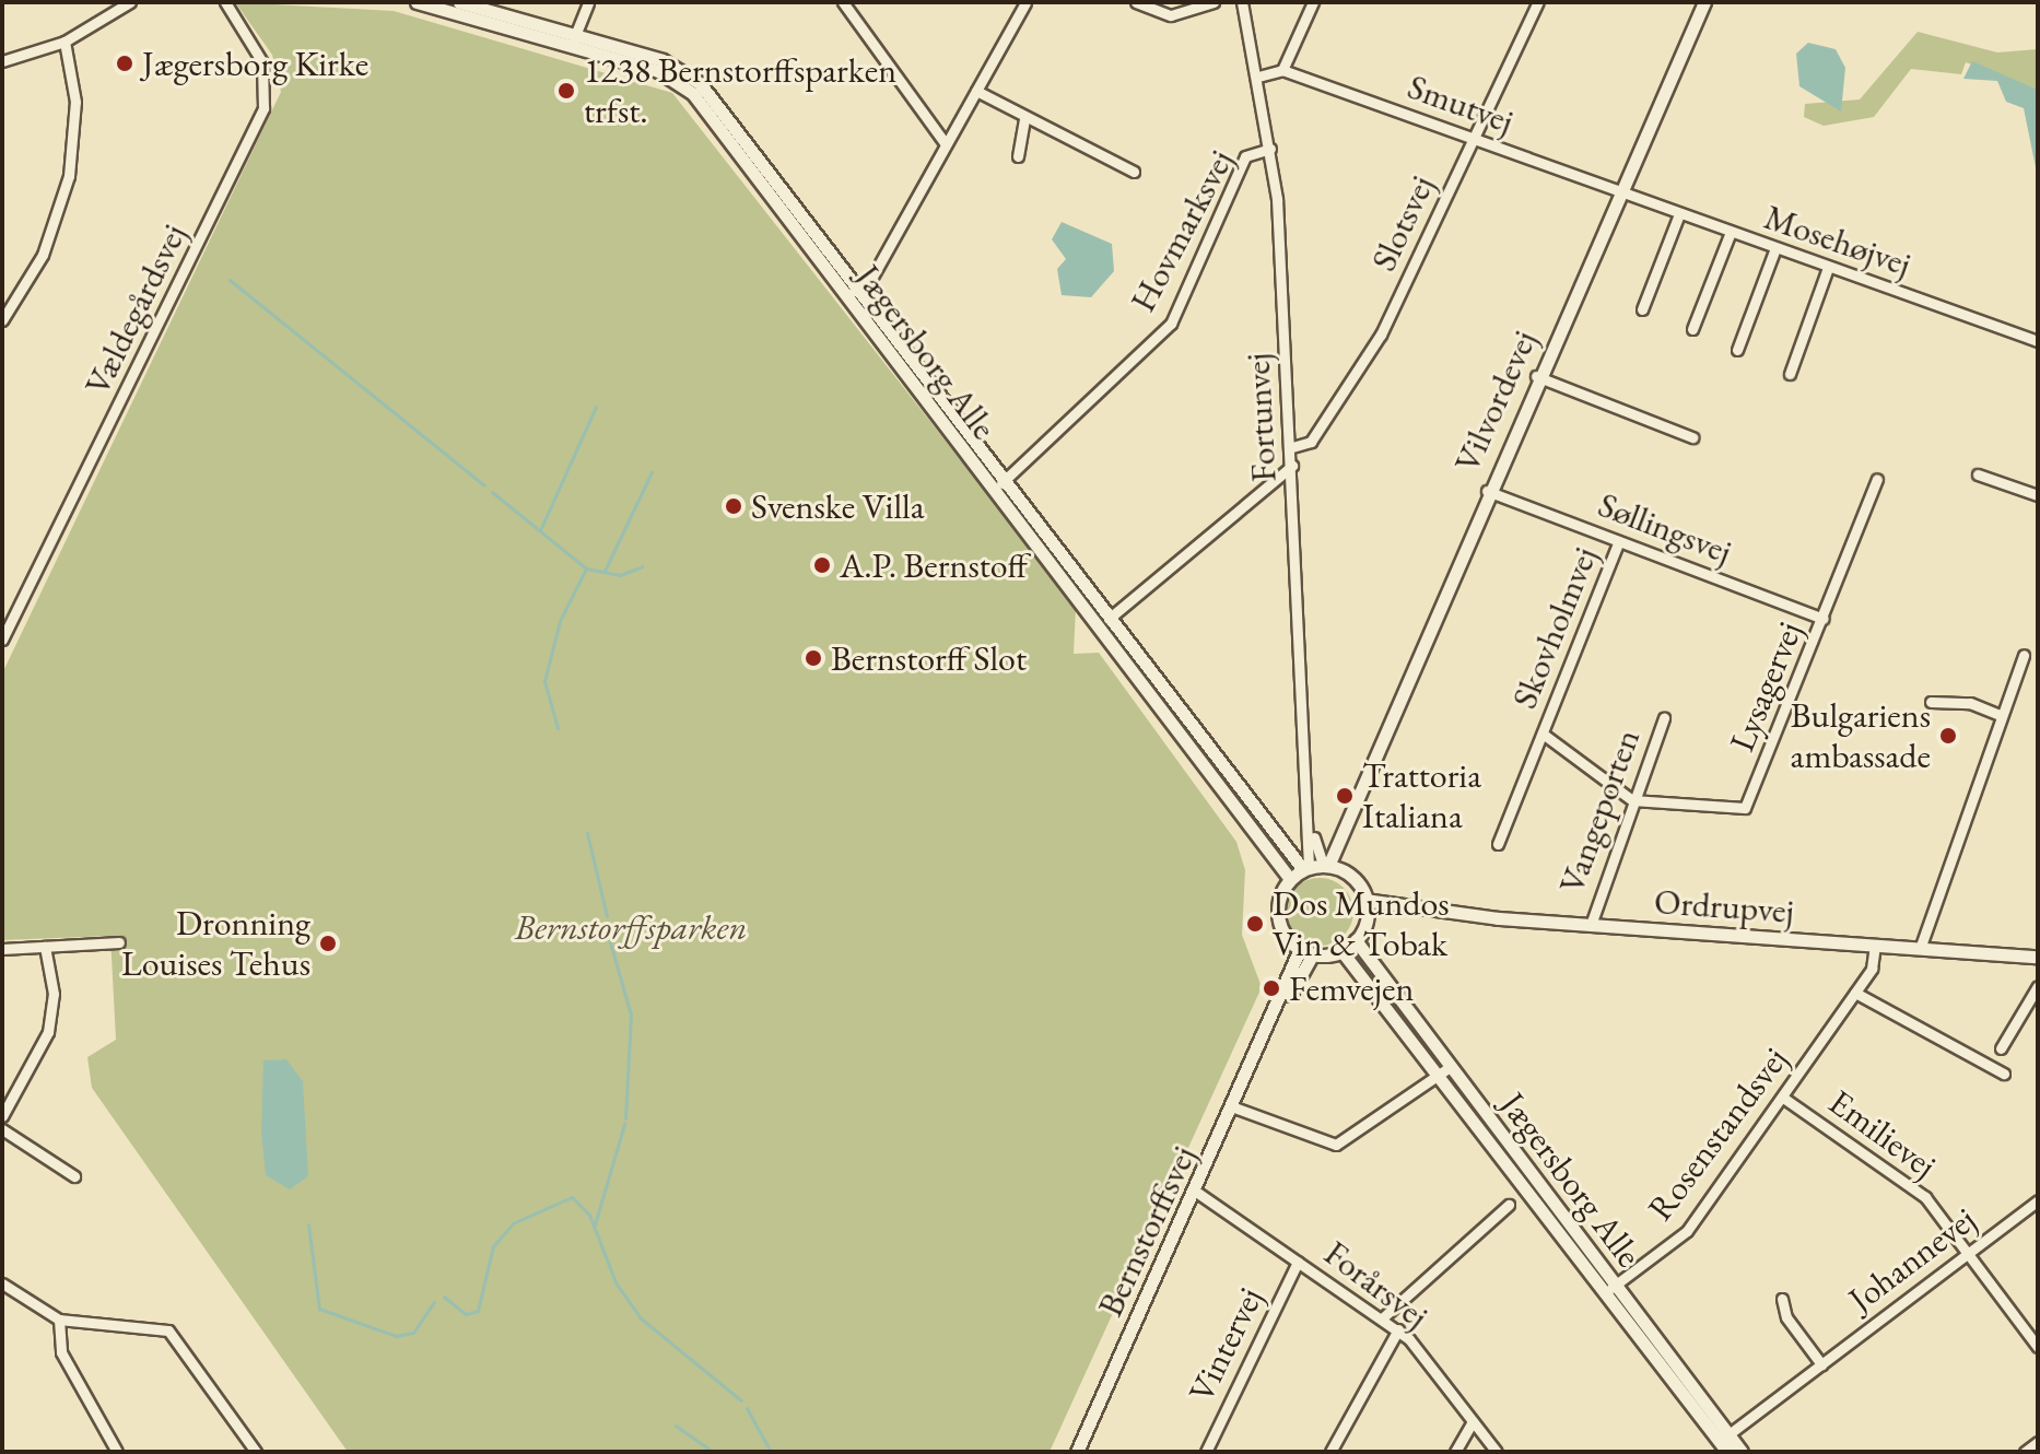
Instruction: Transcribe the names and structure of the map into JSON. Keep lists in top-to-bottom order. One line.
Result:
{"streets":{"street":["Smutvej","Slotsvej","Hovmarksvej","Mosehøjvej","Vældegårdsvej","Jægersborg Alle","Vilvordevej","Fortunvej","Søllingsvej","Skovholmvej","Lysagervej","Vangeporten","Ordrupvej","Rosenstandsvej","Emilievej","Bernstorffsvej","Johannevej","Forårsvej","Vintervej"]},"crossings":[["Smutvej","Slotsvej"],["Smutvej","Mosehøjvej"],["Smutvej","Vilvordevej"],["Slotsvej","Fortunvej"],["Hovmarksvej","Jægersborg Alle"],["Hovmarksvej","Fortunvej"],["Mosehøjvej","Vilvordevej"],["Jægersborg Alle","Vilvordevej"],["Jægersborg Alle","Fortunvej"],["Jægersborg Alle","Ordrupvej"],["Jægersborg Alle","Rosenstandsvej"],["Jægersborg Alle","Bernstorffsvej"],["Jægersborg Alle","Johannevej"],["Vilvordevej","Fortunvej"],["Vilvordevej","Søllingsvej"],["Vilvordevej","Ordrupvej"],["Vilvordevej","Bernstorffsvej"],["Fortunvej","Ordrupvej"],["Fortunvej","Bernstorffsvej"],["Søllingsvej","Skovholmvej"],["Søllingsvej","Lysagervej"],["Skovholmvej","Lysagervej"],["Skovholmvej","Vangeporten"],["Lysagervej","Vangeporten"],["Vangeporten","Ordrupvej"],["Ordrupvej","Rosenstandsvej"],["Ordrupvej","Bernstorffsvej"],["Rosenstandsvej","Emilievej"],["Emilievej","Johannevej"],["Bernstorffsvej","Forårsvej"],["Forårsvej","Vintervej"]],"parks":["Bernstorffsparken"],"places":["Jægersborg Kirke","1238 Bernstorffsparken trfst.","Svenske Villa","A.P. Bernstoff","Bernstorff Slot","Bulgariens ambassade","Trattoria Italiana","Dos Mundos Vin & Tobak","Dronning Louises Tehus","Femvejen"]}
